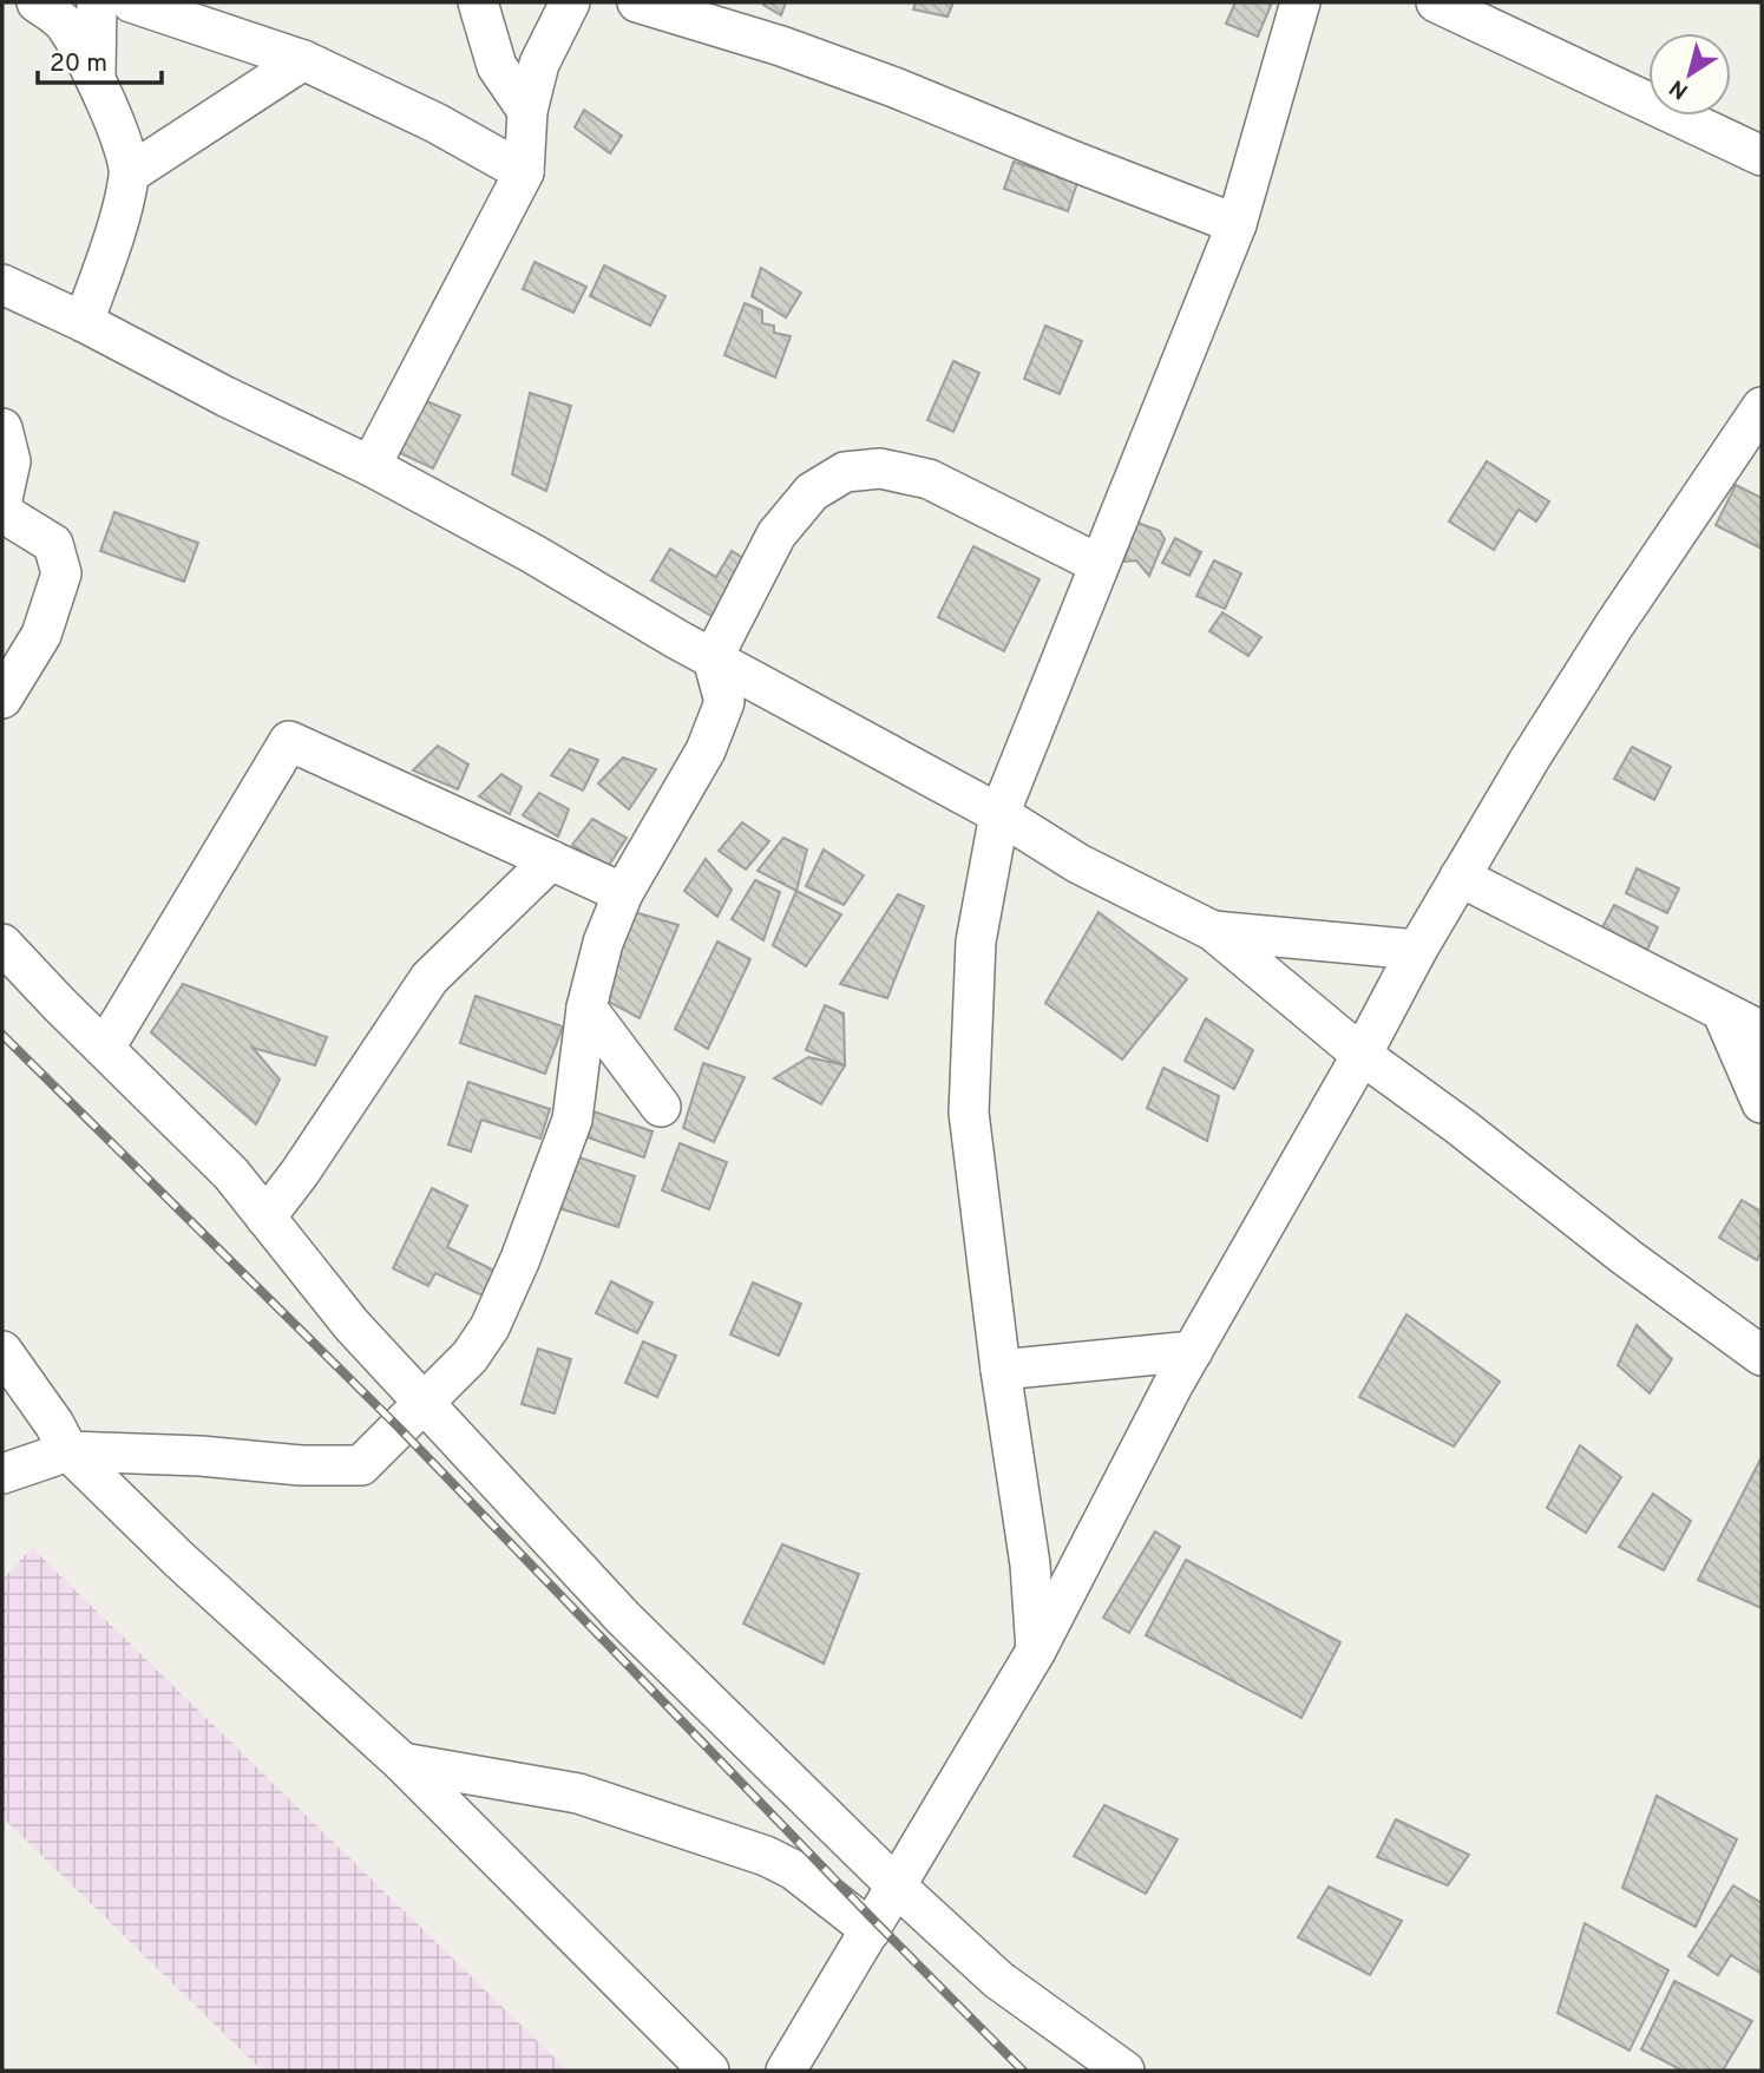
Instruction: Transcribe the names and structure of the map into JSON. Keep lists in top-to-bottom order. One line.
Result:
{"scale_bar":"20 m","north":"bottom left"}
